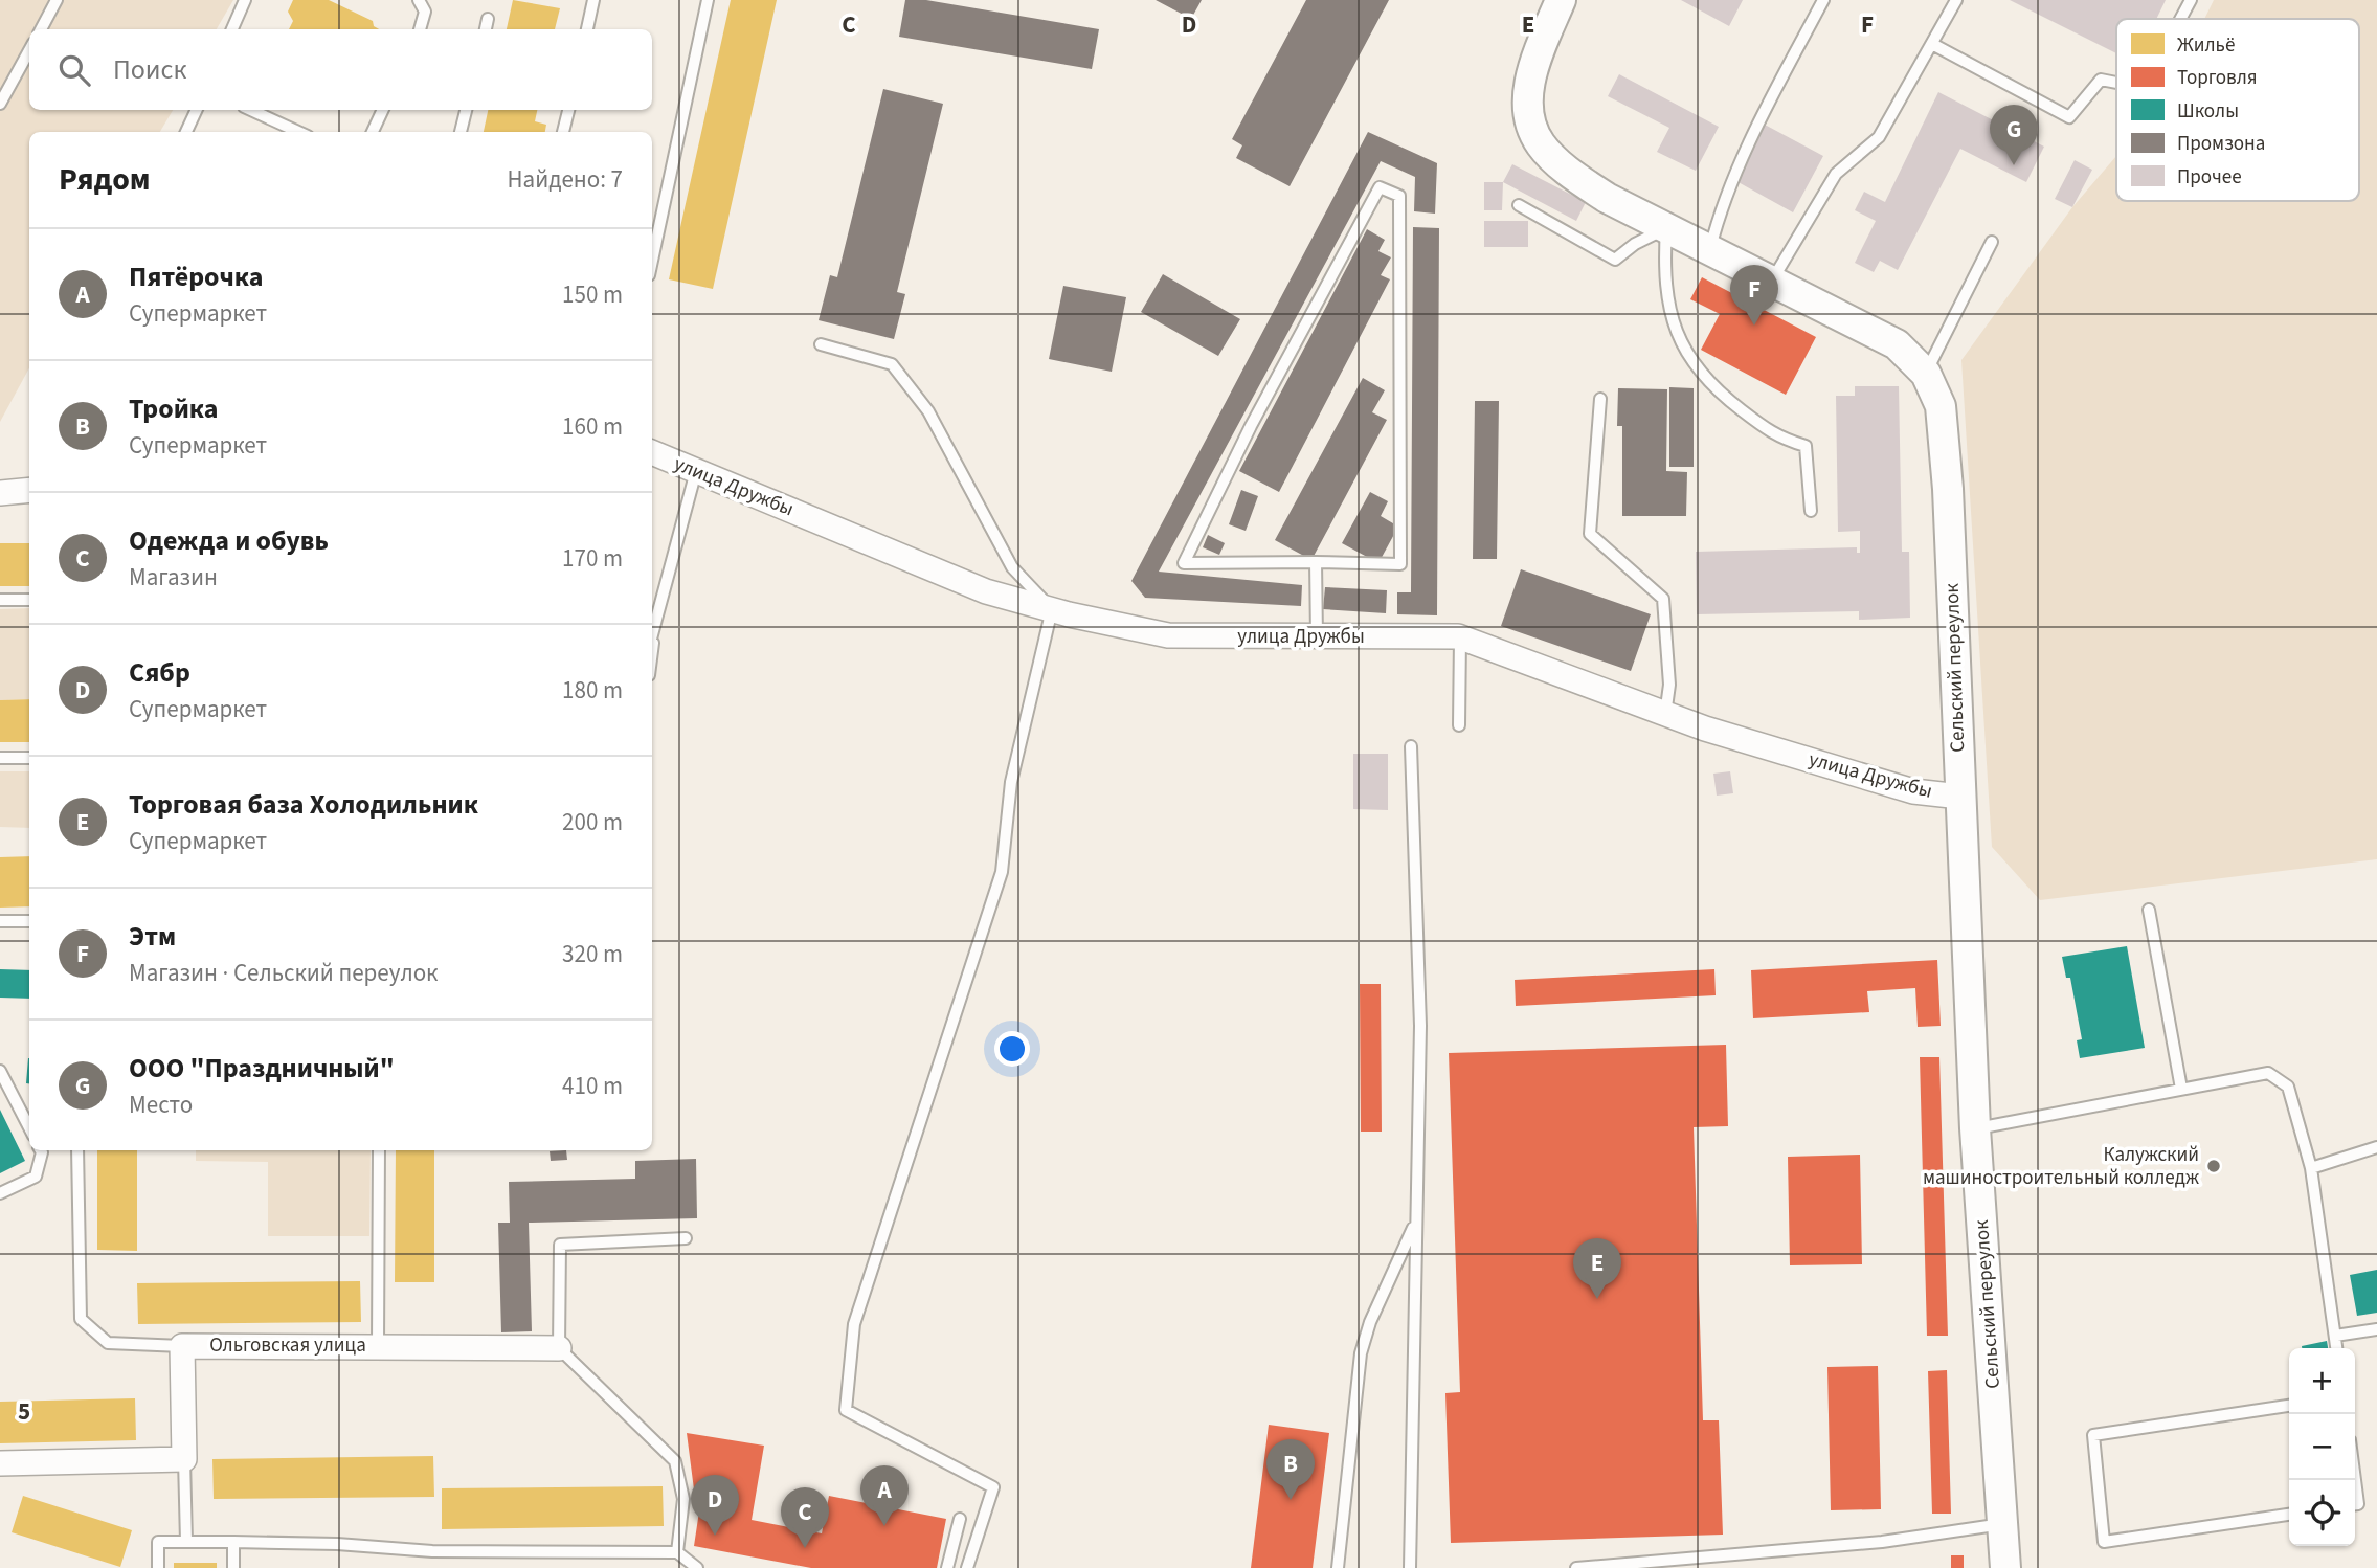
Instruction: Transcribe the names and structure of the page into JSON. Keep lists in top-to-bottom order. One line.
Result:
{"streets":{"street":["улица Дружбы","Сельский переулок","Ольговская улица"]},"crossings":[["улица Дружбы","Сельский переулок"]],"places":["Калужский машиностроительный колледж"],"legend":["Жильё","Торговля","Школы","Промзона","Прочее"],"page":{"search":"Поиск","pins":["G","F","E","B","A","D","C"],"heading":["Рядом","Найдено: 7"],"list":[{"mark":"A","name":"Пятёрочка","note":"Супермаркет","value":"150 m"},{"mark":"B","name":"Тройка","note":"Супермаркет","value":"160 m"},{"mark":"C","name":"Одежда и обувь","note":"Магазин","value":"170 m"},{"mark":"D","name":"Сябр","note":"Супермаркет","value":"180 m"},{"mark":"E","name":"Торговая база Холодильник","note":"Супермаркет","value":"200 m"},{"mark":"F","name":"Этм","note":"Магазин · Сельский переулок","value":"320 m"},{"mark":"G","name":"ООО \"Праздничный\"","note":"Место","value":"410 m"}],"map_buttons":["+","−"]},"grid":{"columns":["C","D","E","F"],"rows":["5"]}}
